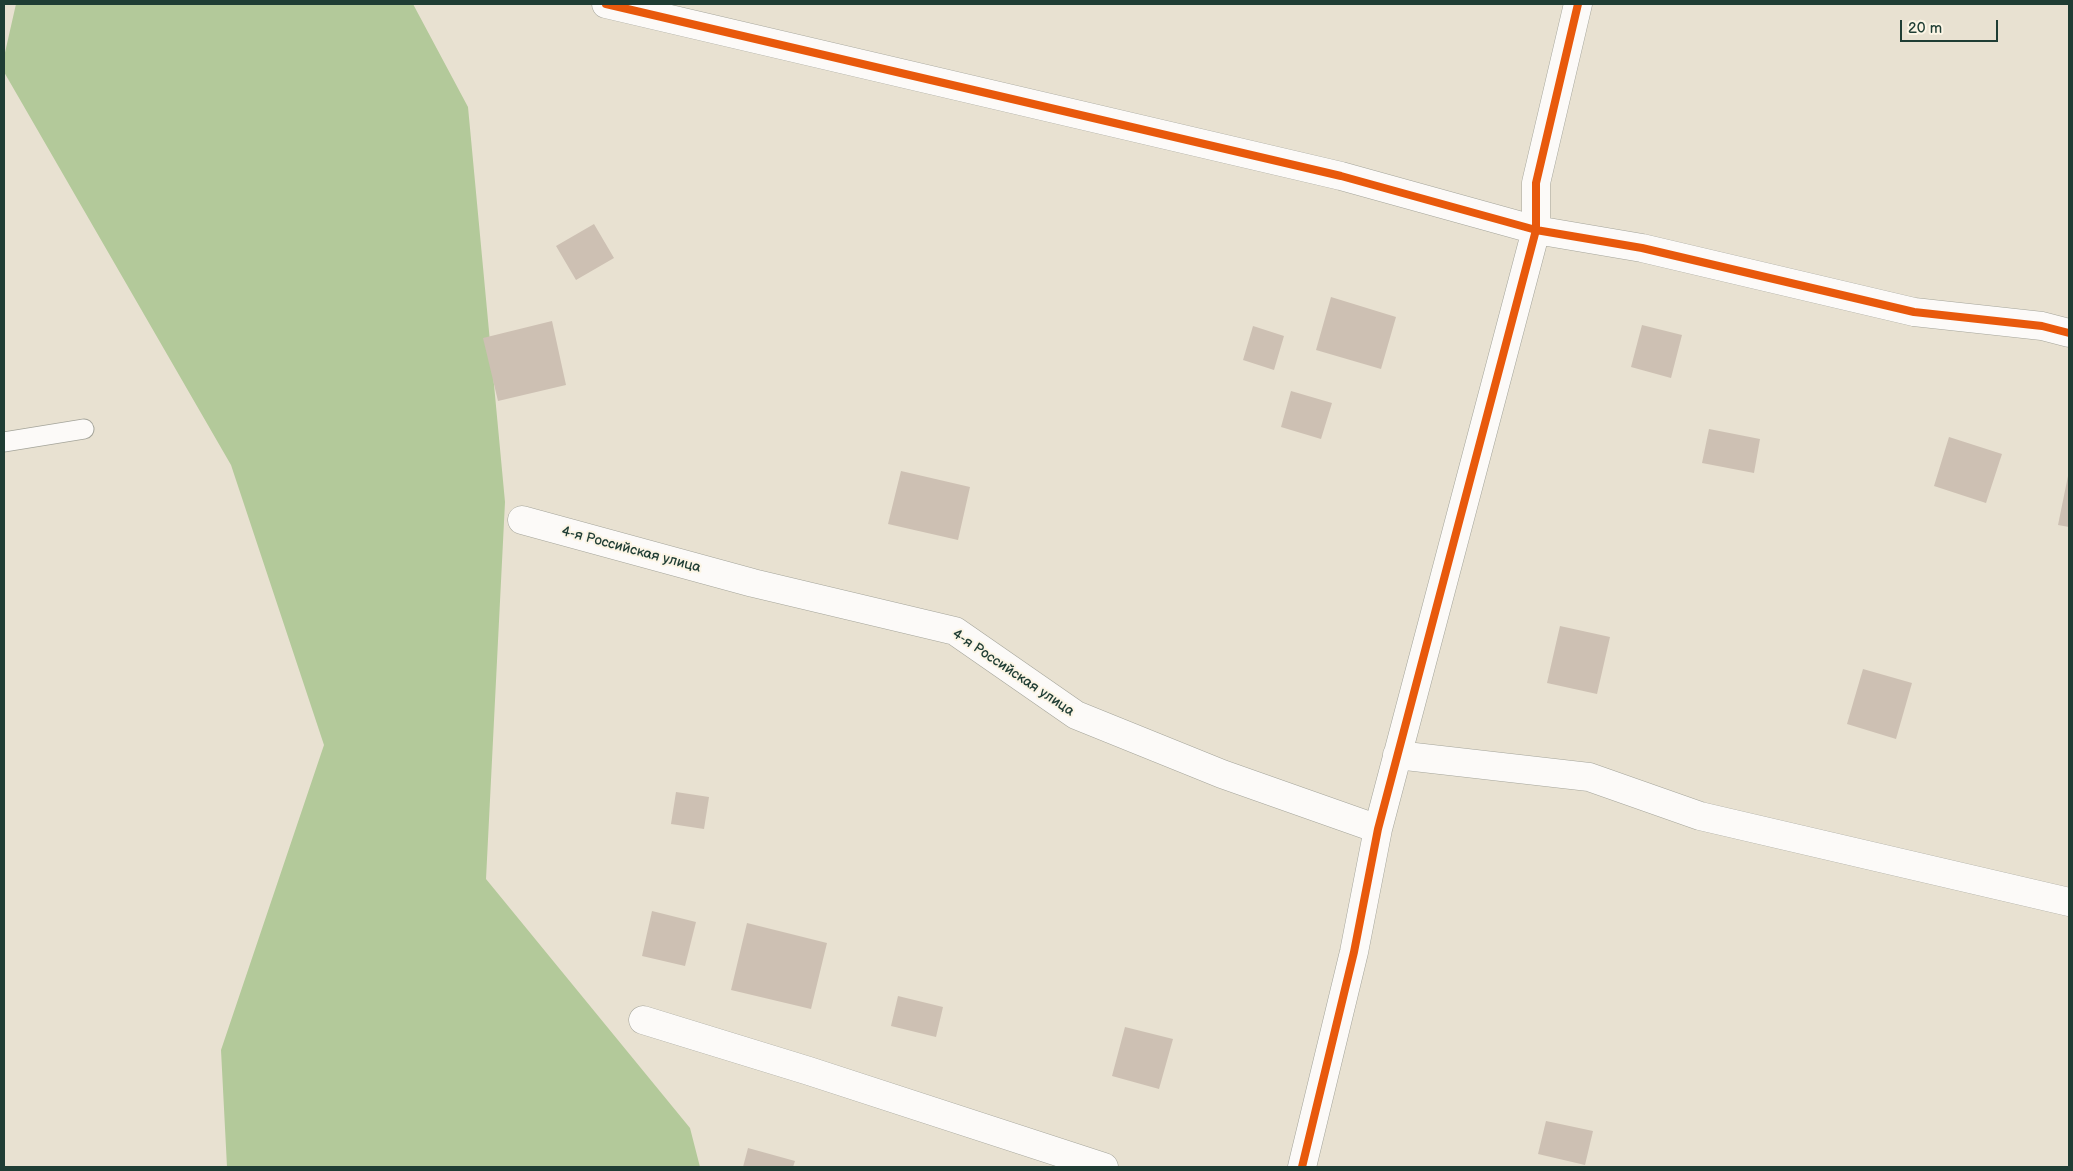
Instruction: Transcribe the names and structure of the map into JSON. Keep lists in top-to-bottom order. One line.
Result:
{"streets":{"street":["4-я Российская улица"]},"scale_bar":"20 m"}
